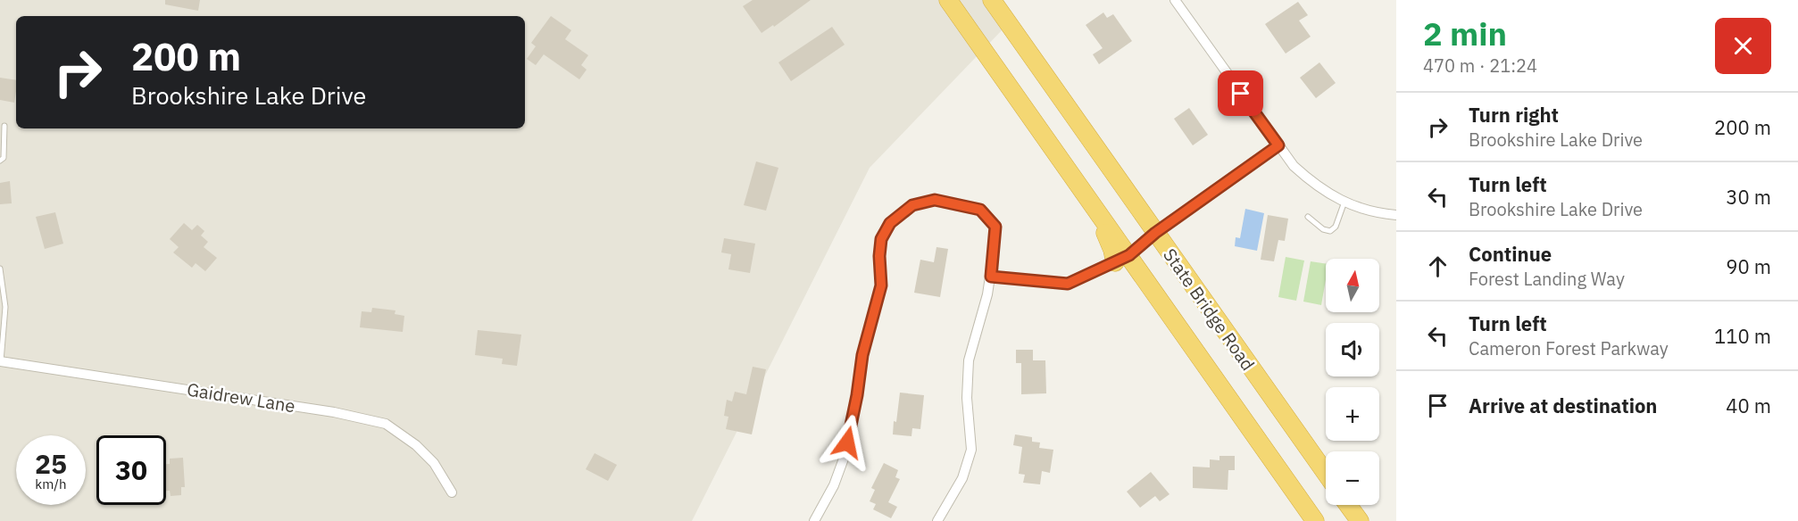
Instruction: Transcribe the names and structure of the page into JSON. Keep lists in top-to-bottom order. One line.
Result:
{"streets":{"highway":["State Bridge Road"],"street":["Gaidrew Lane"]},"north":"top","page":{"heading":["2 min","470 m · 21:24"],"turn":["200 m","Brookshire Lake Drive"],"list":[{"name":"Turn right","note":"Brookshire Lake Drive","value":"200 m"},{"name":"Turn left","note":"Brookshire Lake Drive","value":"30 m"},{"name":"Continue","note":"Forest Landing Way","value":"90 m"},{"name":"Turn left","note":"Cameron Forest Parkway","value":"110 m"},{"name":"Arrive at destination","value":"40 m"}],"map_buttons":["+","−"],"speed":"25 km/h","limit":"30"}}
